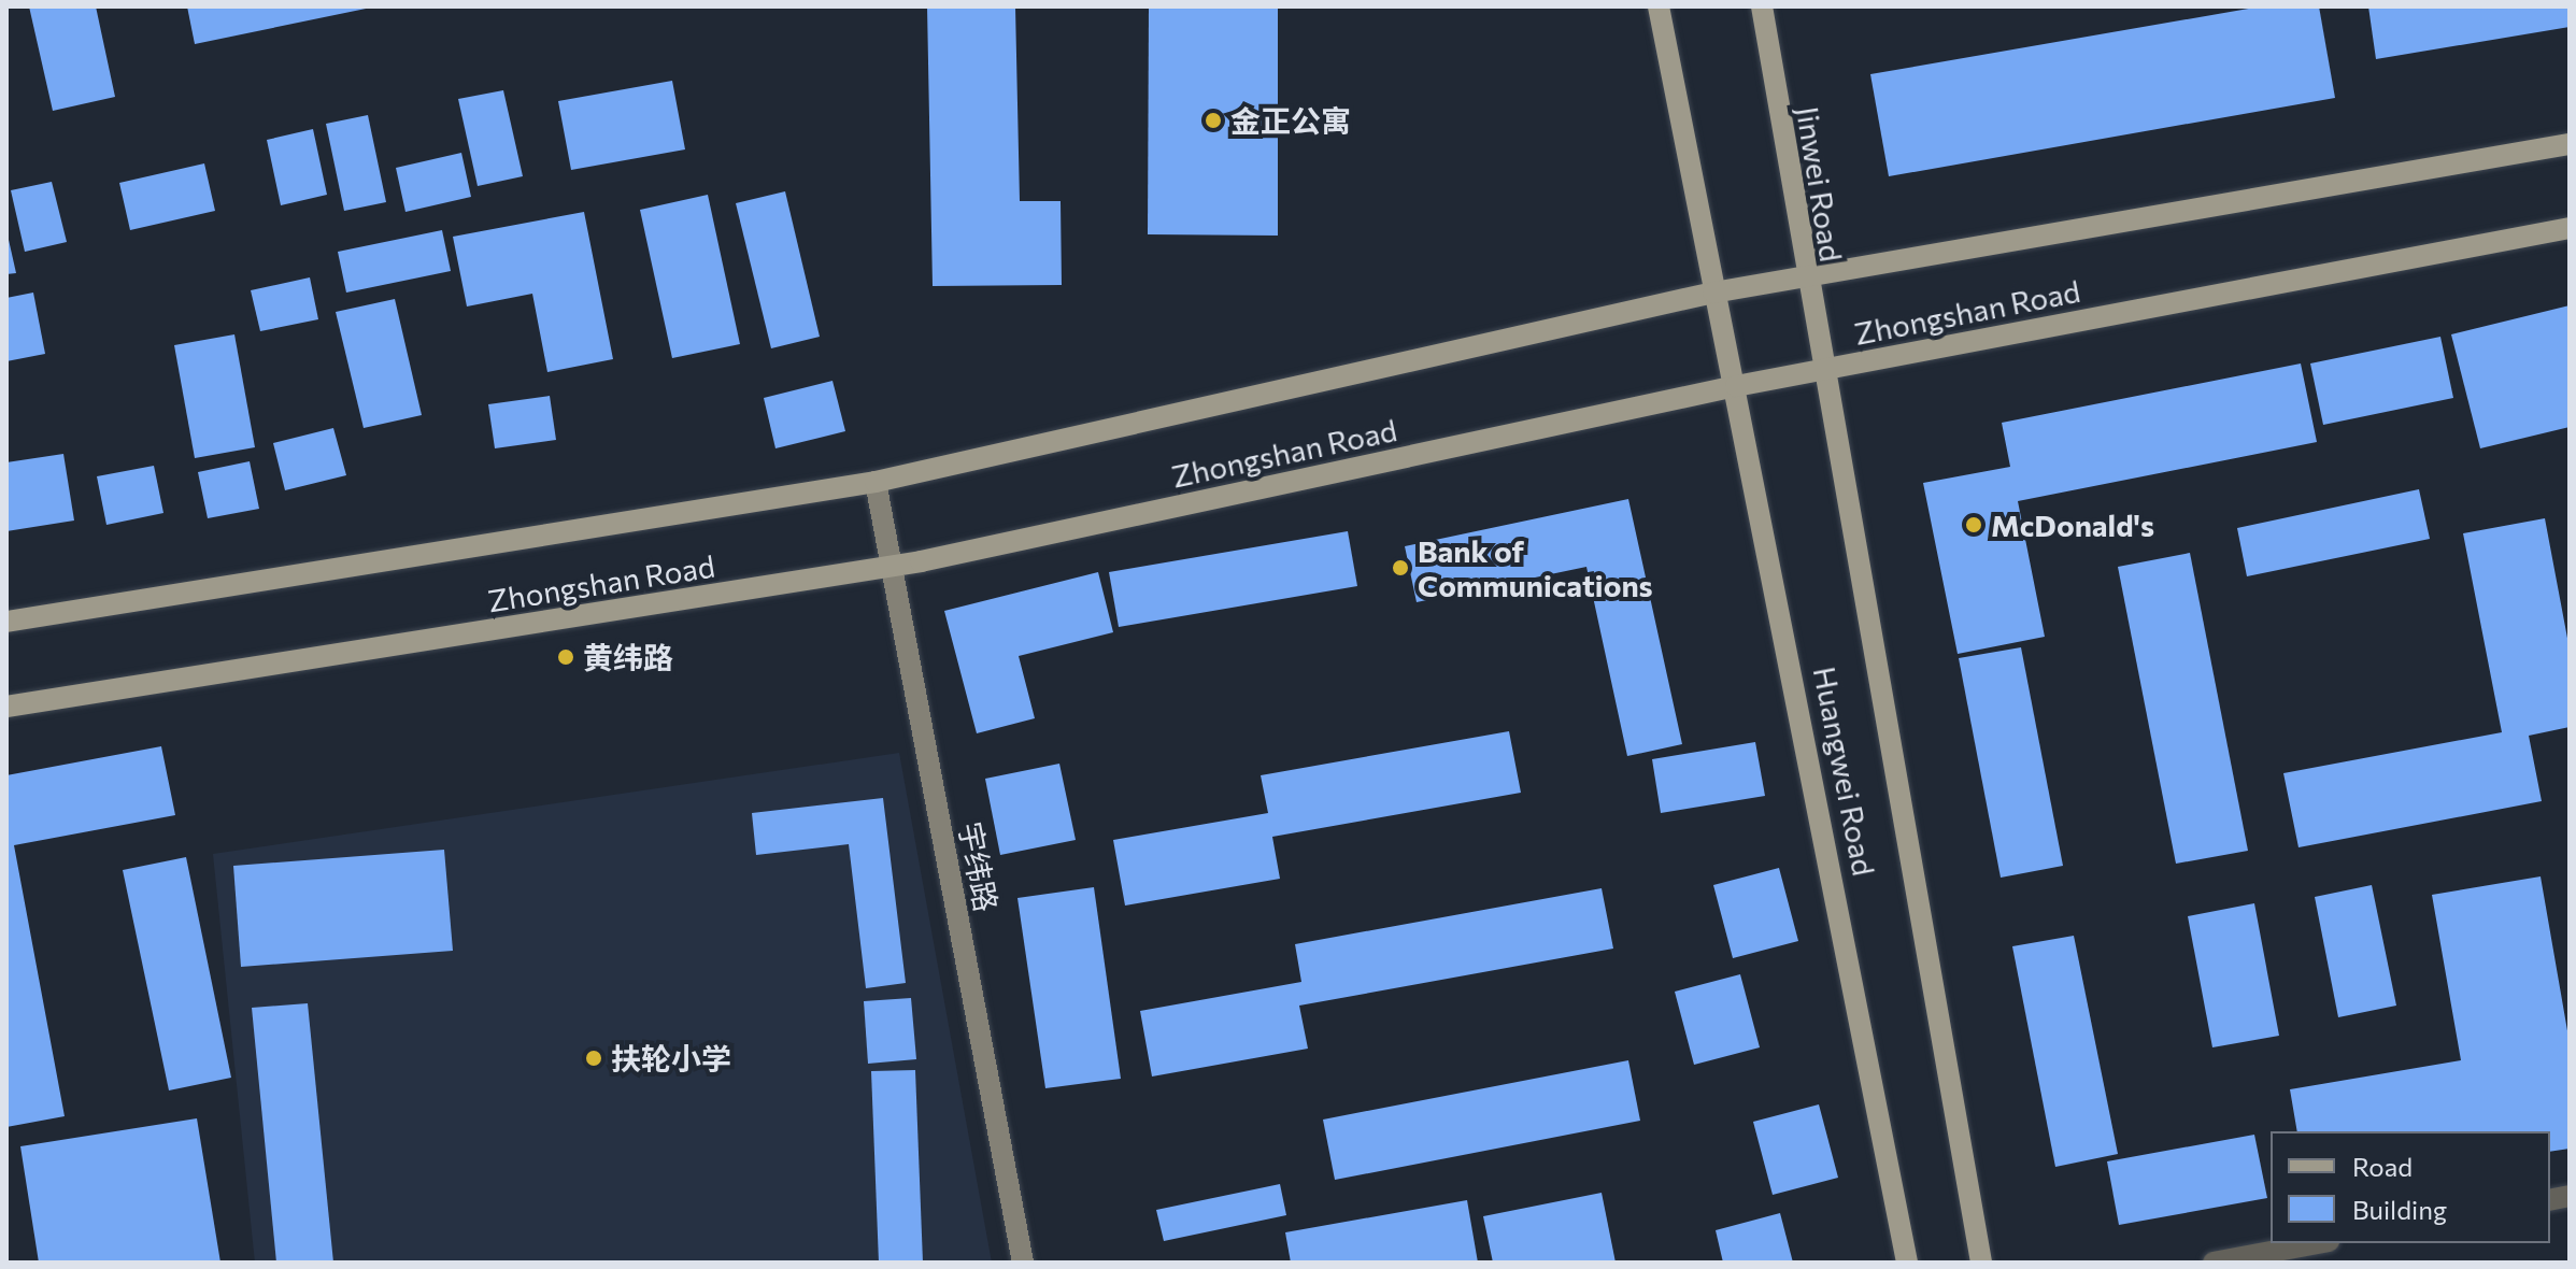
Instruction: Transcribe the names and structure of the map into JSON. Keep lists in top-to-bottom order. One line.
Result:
{"streets":{"main road":["Jinwei Road","Zhongshan Road","Huangwei Road"],"street":["宇纬路"]},"crossings":[["Jinwei Road","Zhongshan Road"],["Jinwei Road","Huangwei Road"],["Zhongshan Road","Huangwei Road"],["Zhongshan Road","宇纬路"]],"places":["金正公寓","McDonald's","Bank of Communications","黄纬路","扶轮小学"],"legend":["Road","Building"]}
